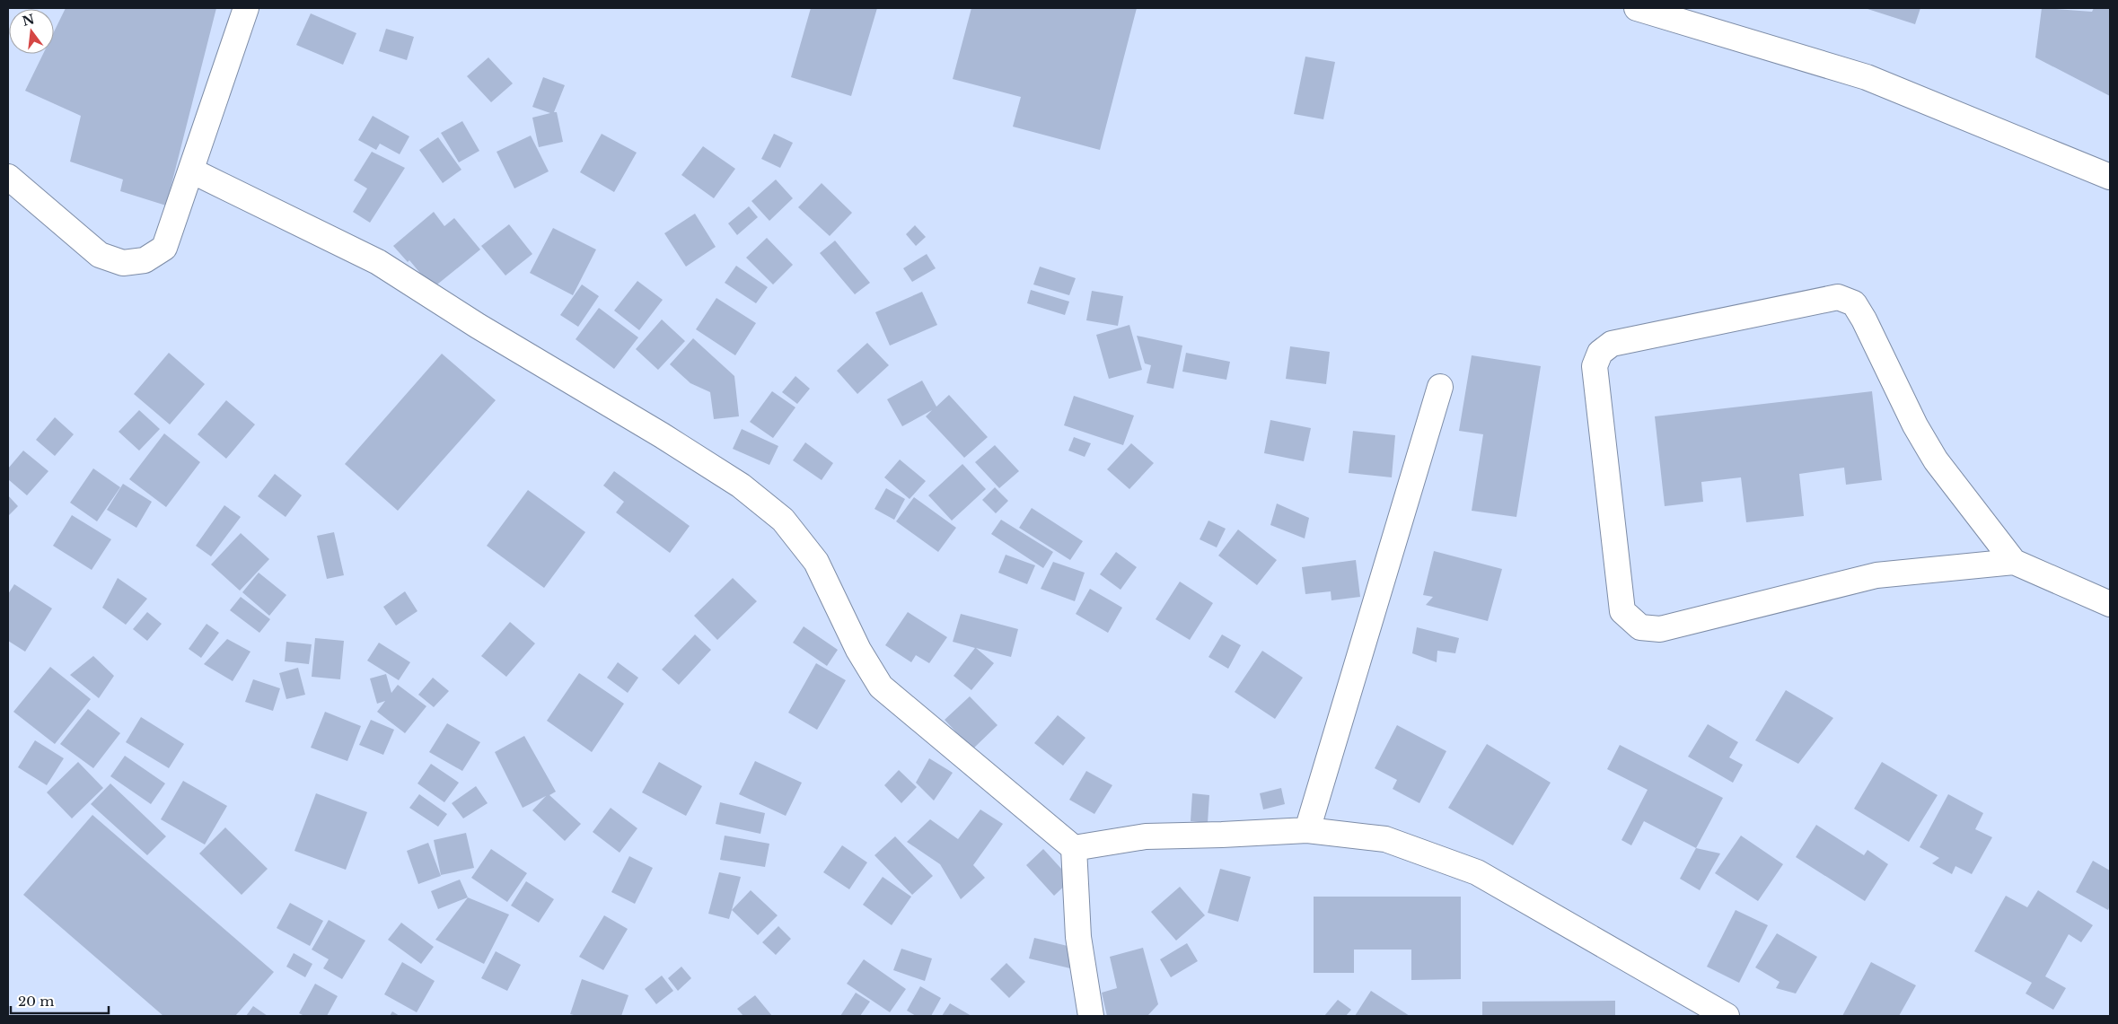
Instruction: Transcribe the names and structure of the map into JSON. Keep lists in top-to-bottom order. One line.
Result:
{"scale_bar":"20 m","north":"top"}
